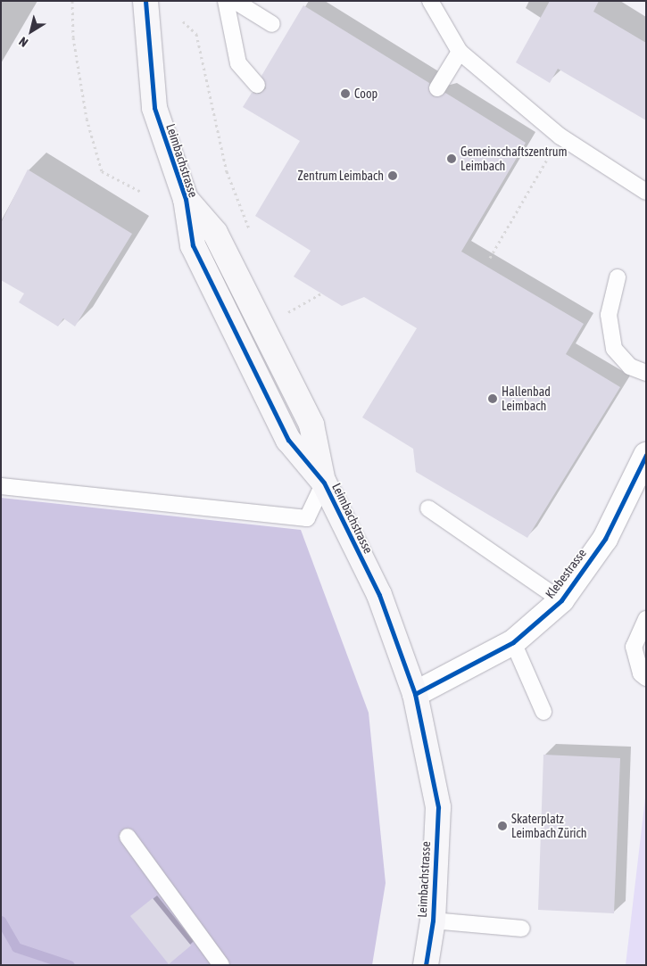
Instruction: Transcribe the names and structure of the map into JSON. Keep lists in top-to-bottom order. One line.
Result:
{"streets":{"street":["Leimbachstrasse","Klebestrasse"]},"crossings":[["Leimbachstrasse","Klebestrasse"]],"places":["Coop","Gemeinschaftszentrum Leimbach","Zentrum Leimbach","Hallenbad Leimbach","Skaterplatz Leimbach Zürich"],"north":"bottom left"}
